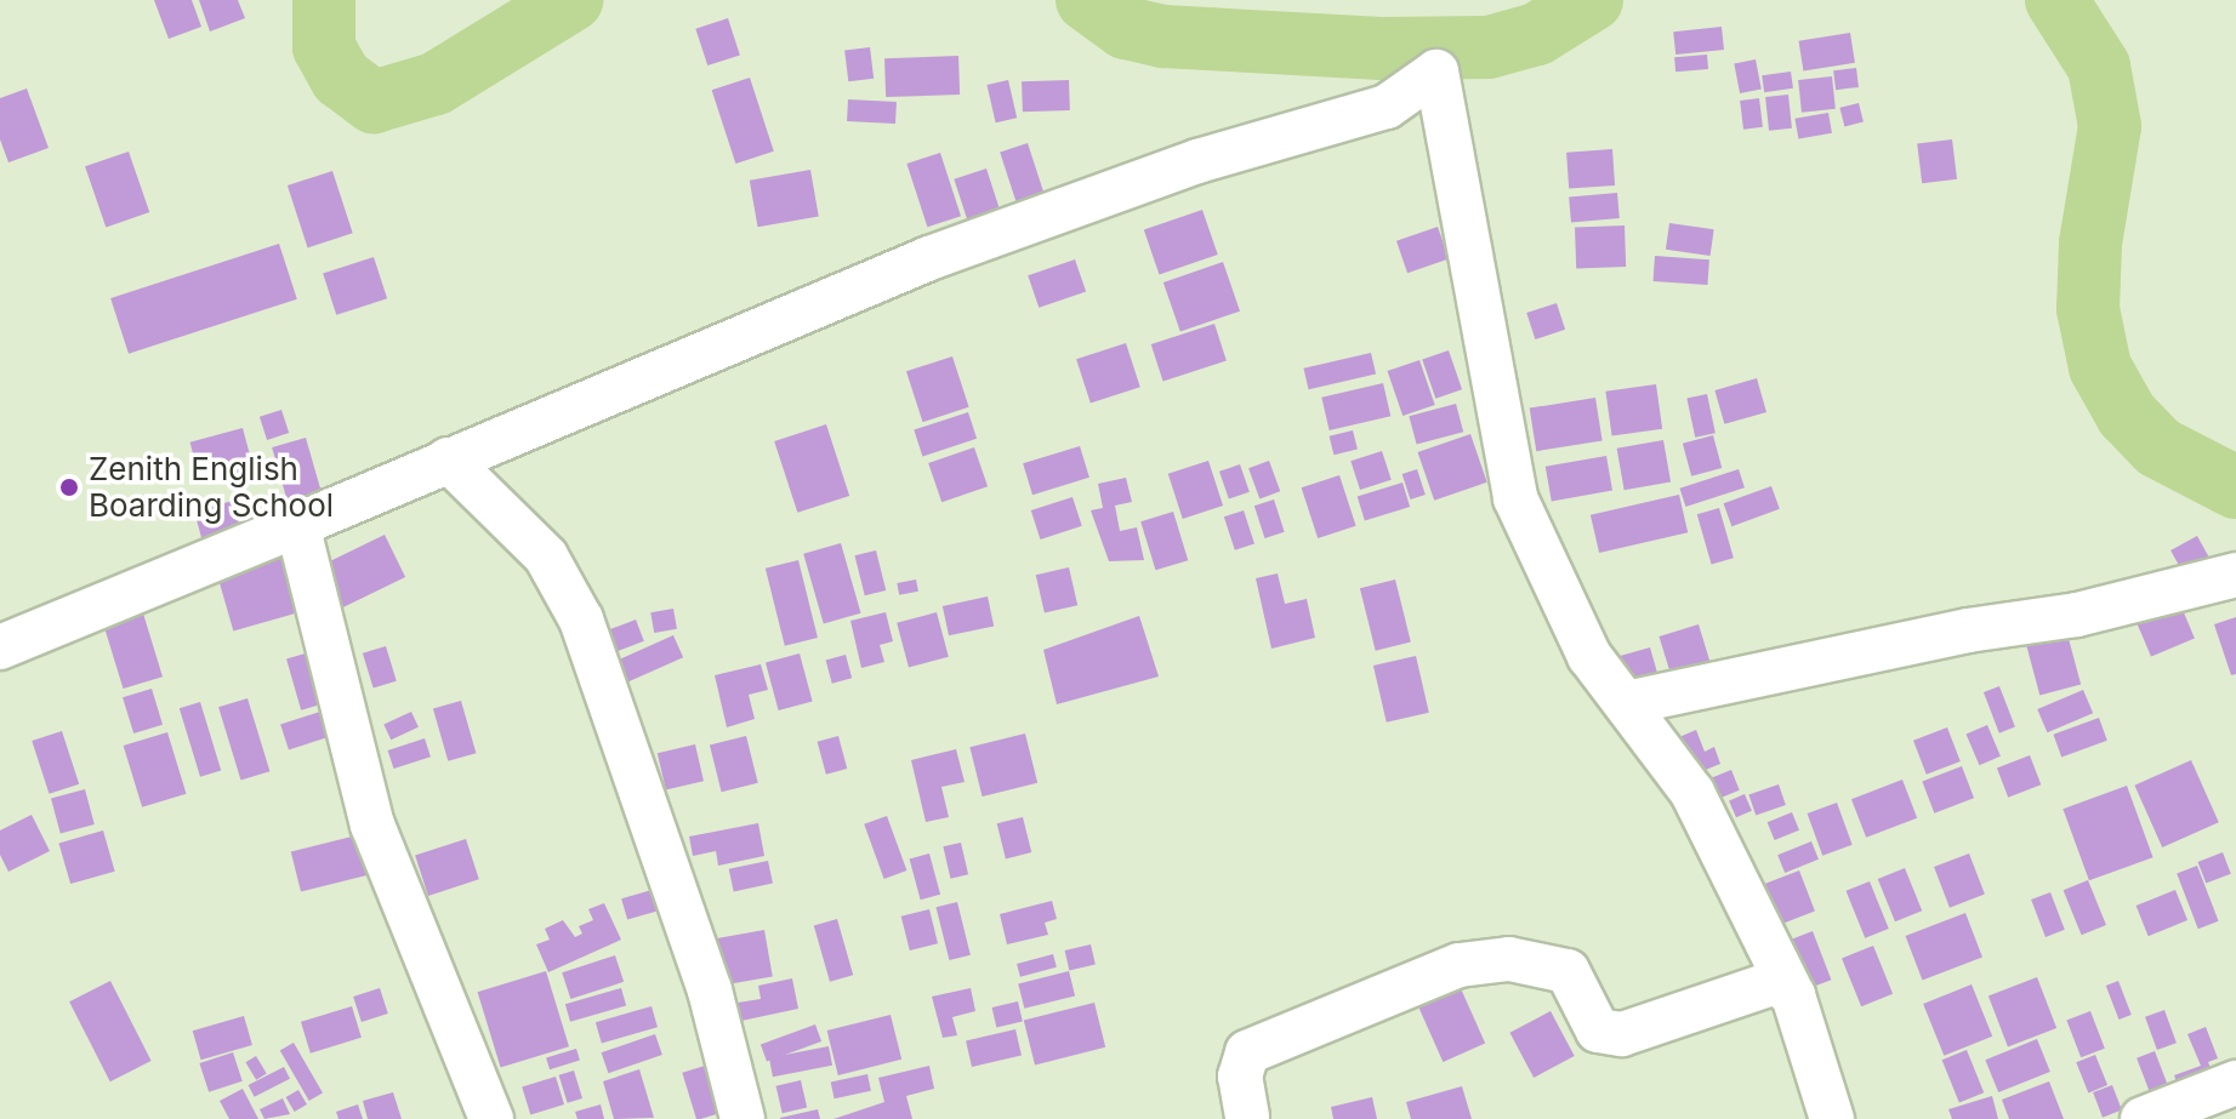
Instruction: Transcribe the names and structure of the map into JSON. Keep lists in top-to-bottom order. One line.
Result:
{"places":["Zenith English Boarding School"]}
